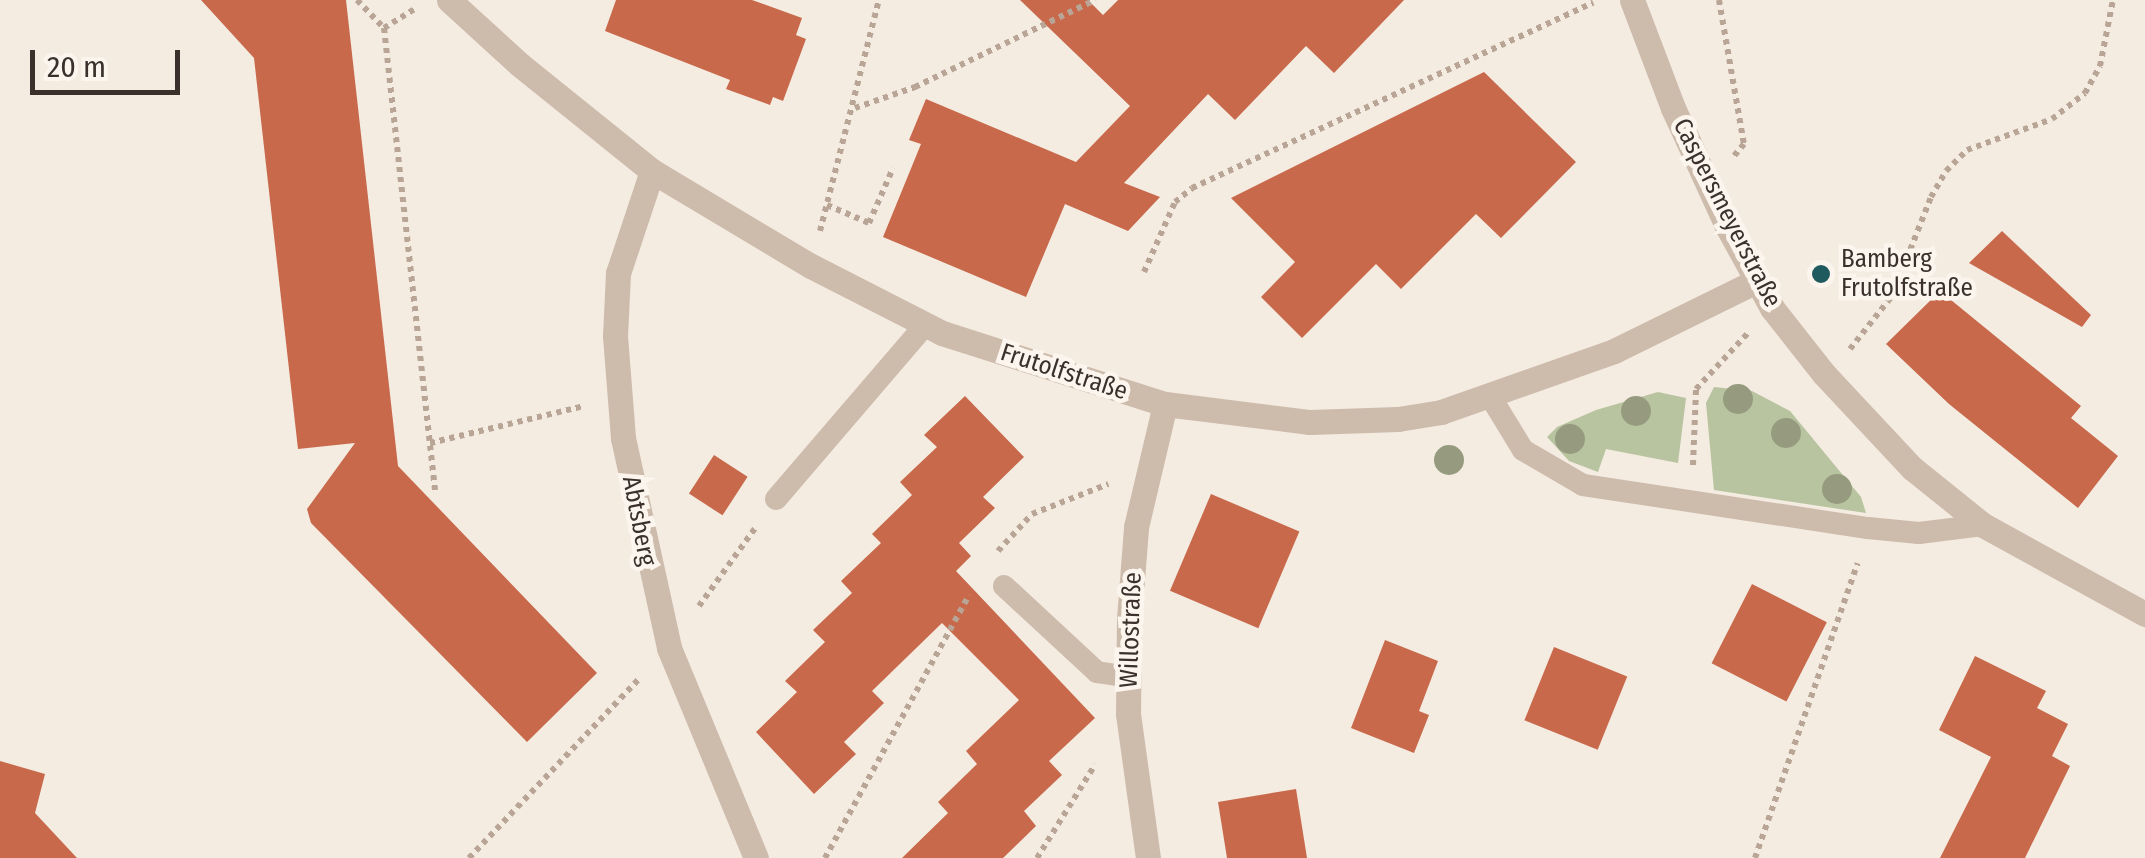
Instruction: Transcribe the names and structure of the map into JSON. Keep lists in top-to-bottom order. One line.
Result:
{"streets":{"street":["Caspersmeyerstraße","Frutolfstraße","Abtsberg","Willostraße"]},"crossings":[["Caspersmeyerstraße","Frutolfstraße"],["Frutolfstraße","Abtsberg"],["Frutolfstraße","Willostraße"]],"places":["Bamberg Frutolfstraße"],"scale_bar":"20 m"}
